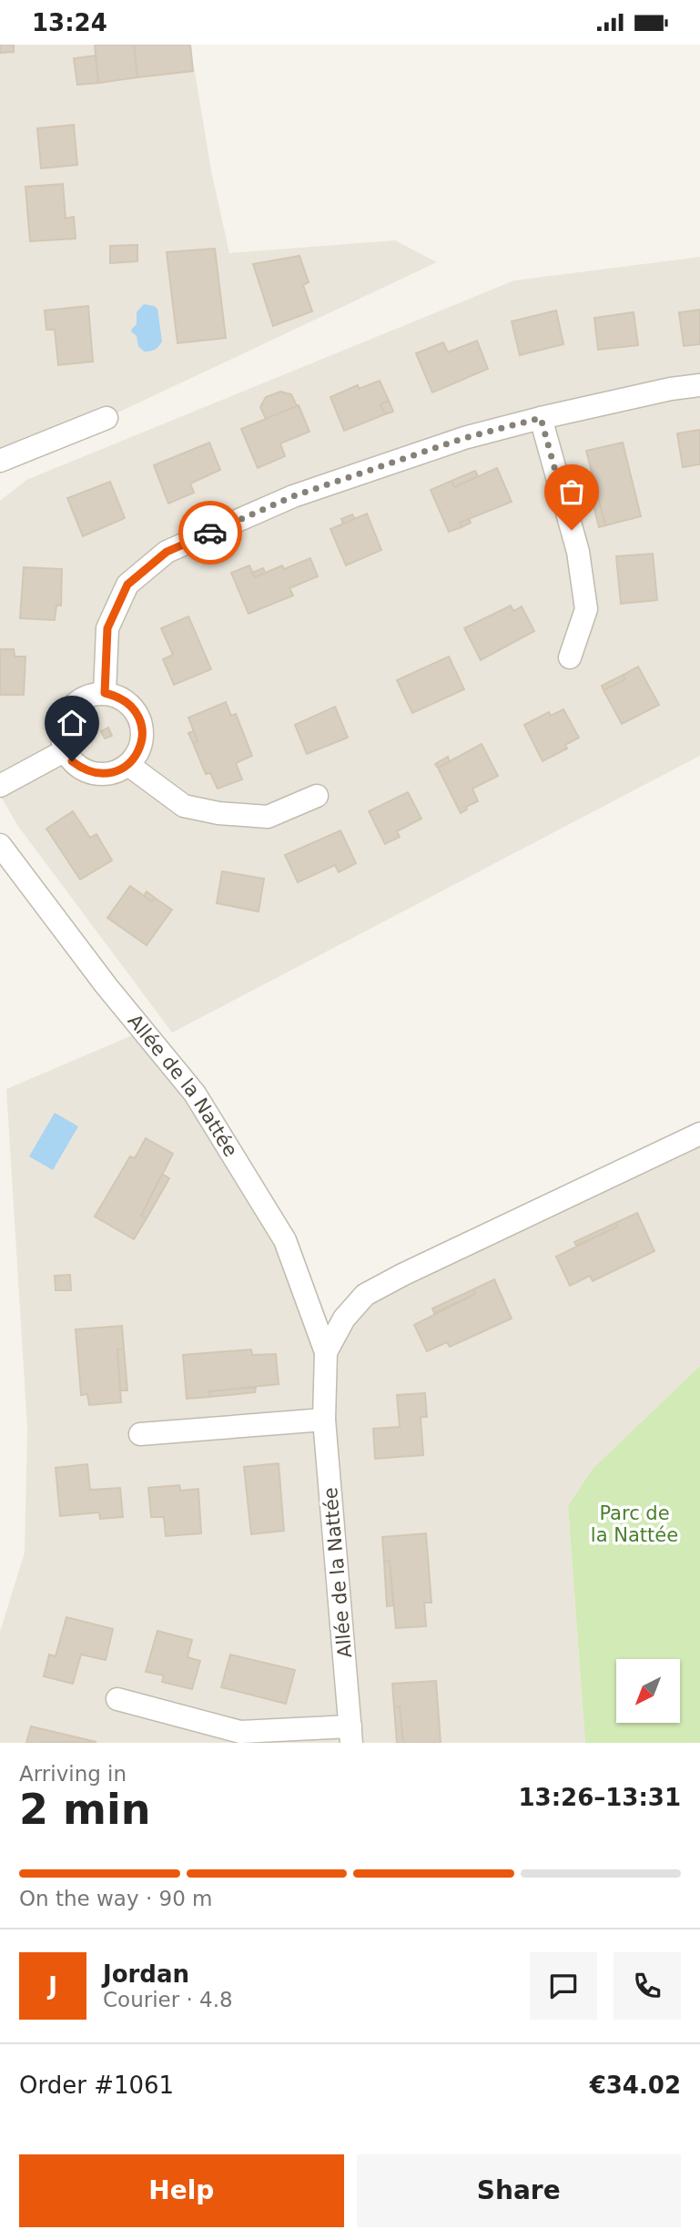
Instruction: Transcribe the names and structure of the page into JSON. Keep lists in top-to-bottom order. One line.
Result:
{"streets":{"street":["Allée de la Nattée"]},"parks":["Parc de la Nattée"],"north":"bottom left","page":{"status":"13:24","heading":["2 min","Arriving in","13:26–13:31"],"panel":["Jordan","Courier · 4.8","Order #1061","€34.02"],"bar":"On the way · 90 m","round":"J","buttons":["Help","Share"]}}
